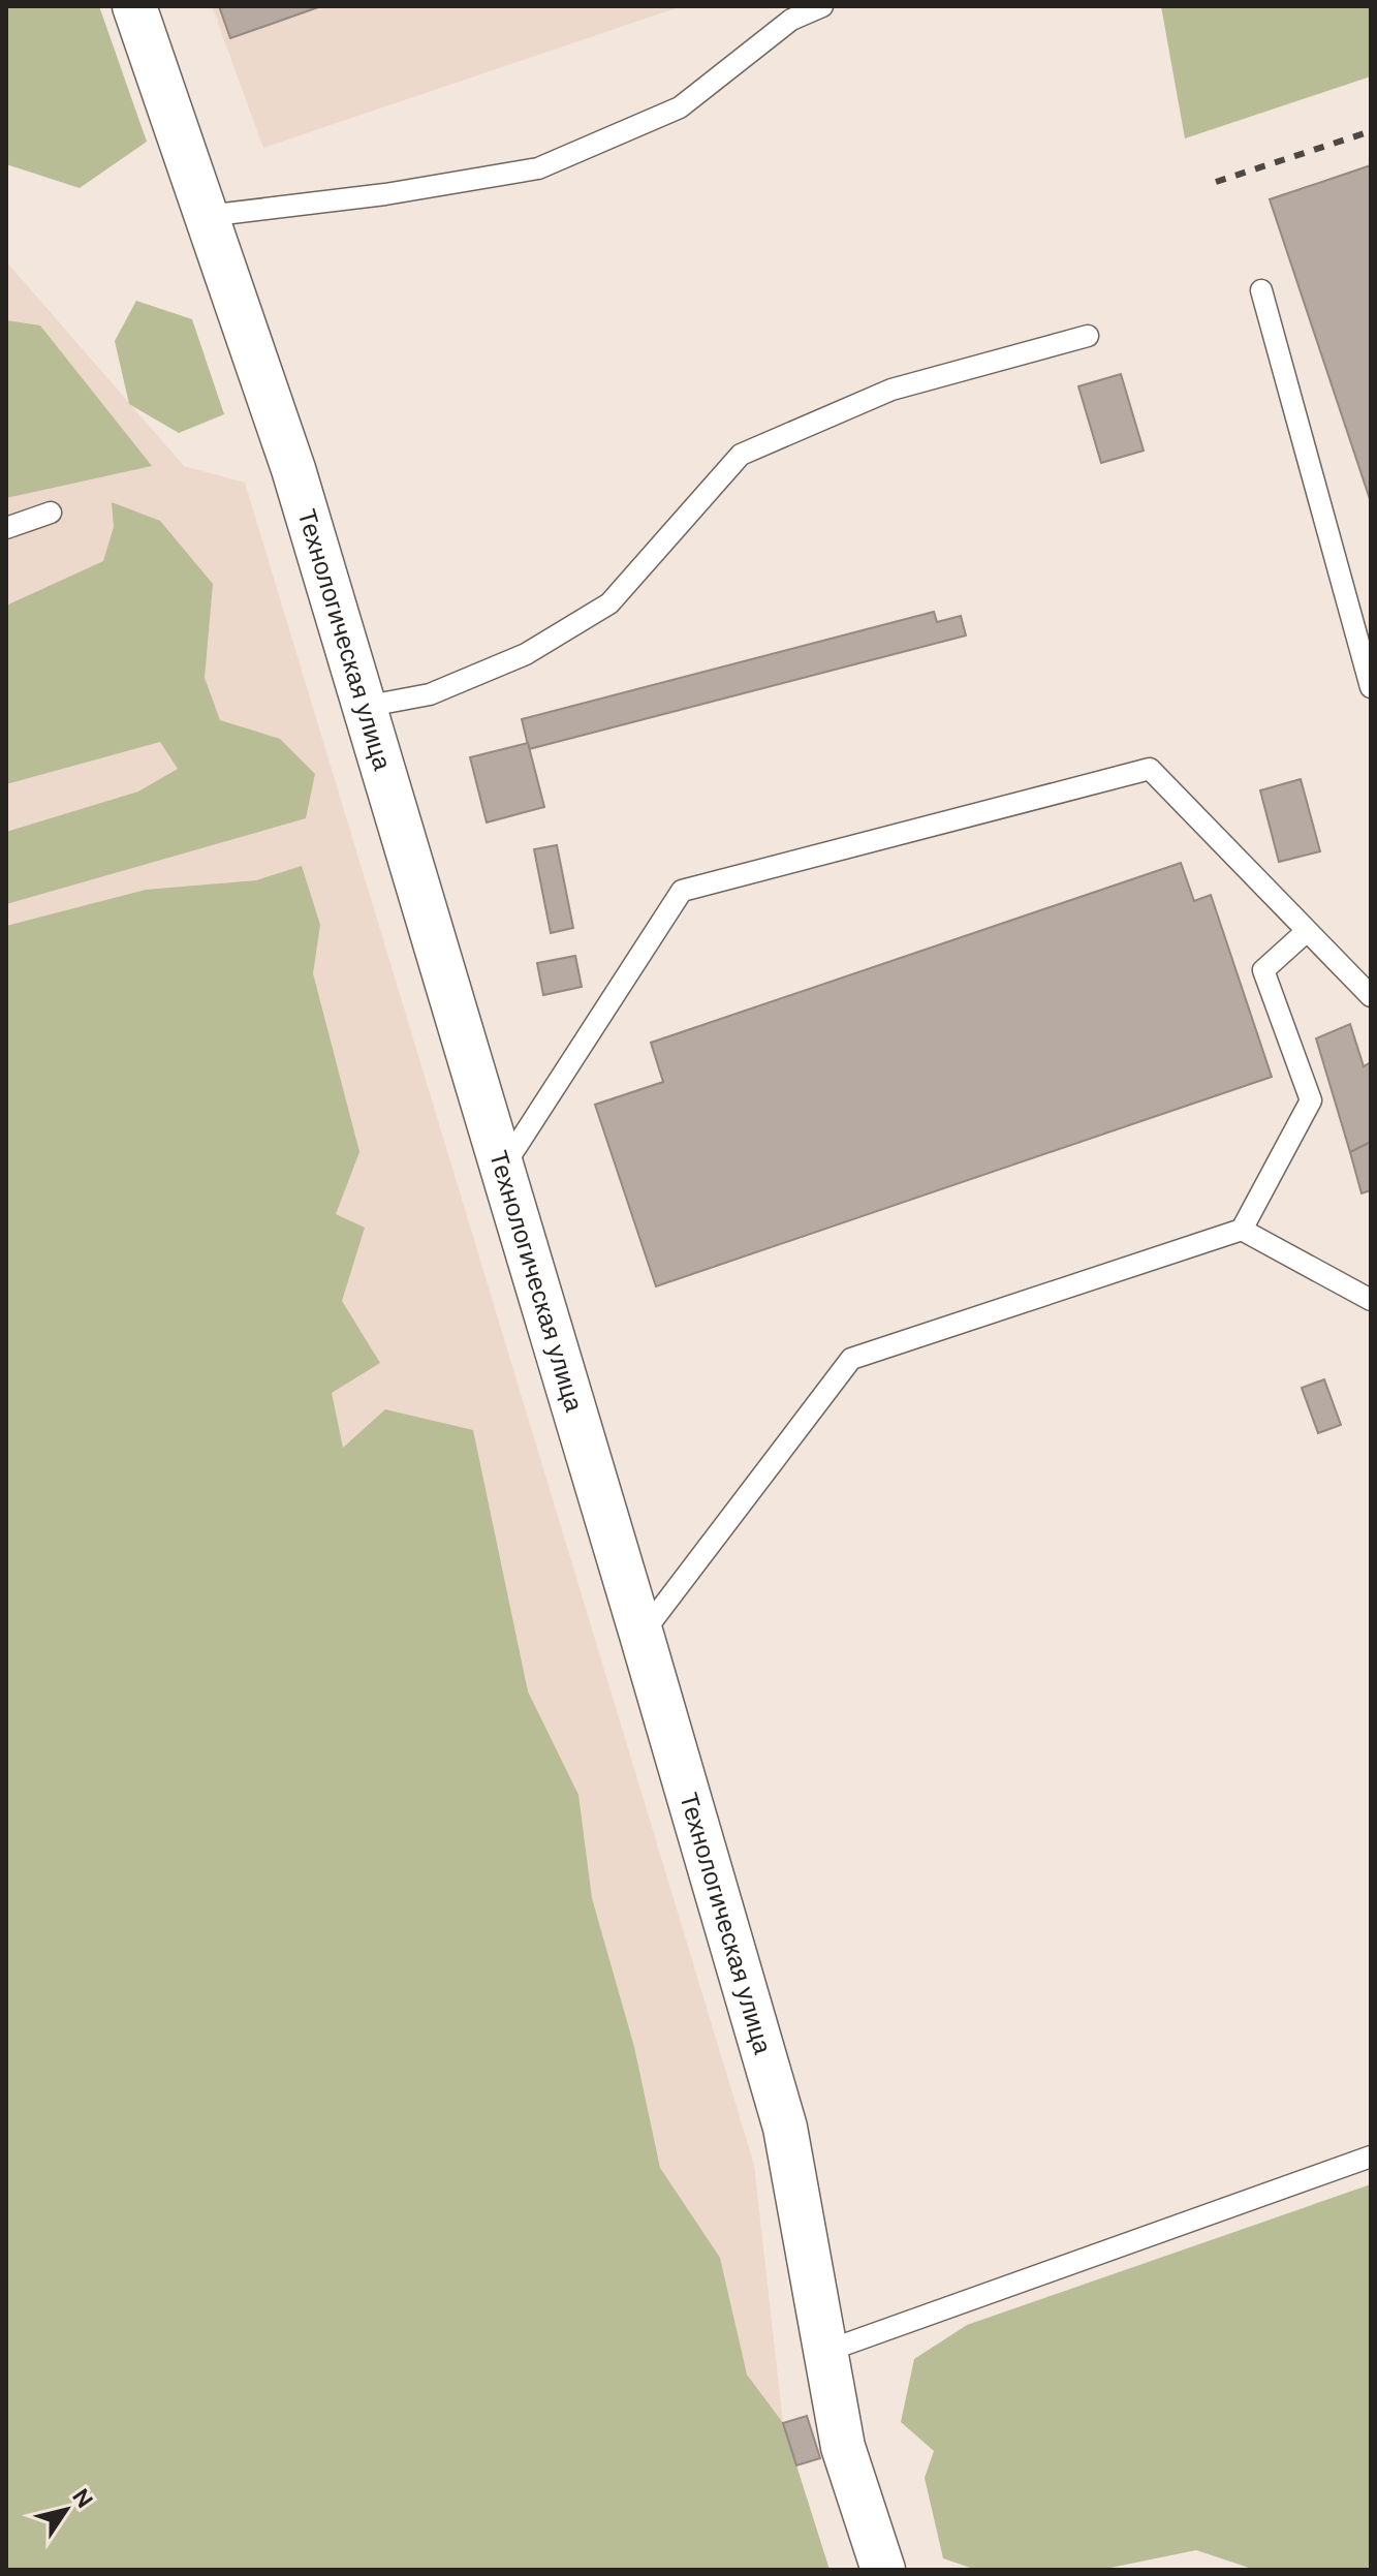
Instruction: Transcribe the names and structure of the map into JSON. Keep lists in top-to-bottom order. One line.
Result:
{"streets":{"street":["Технологическая улица"]},"north":"top right"}
